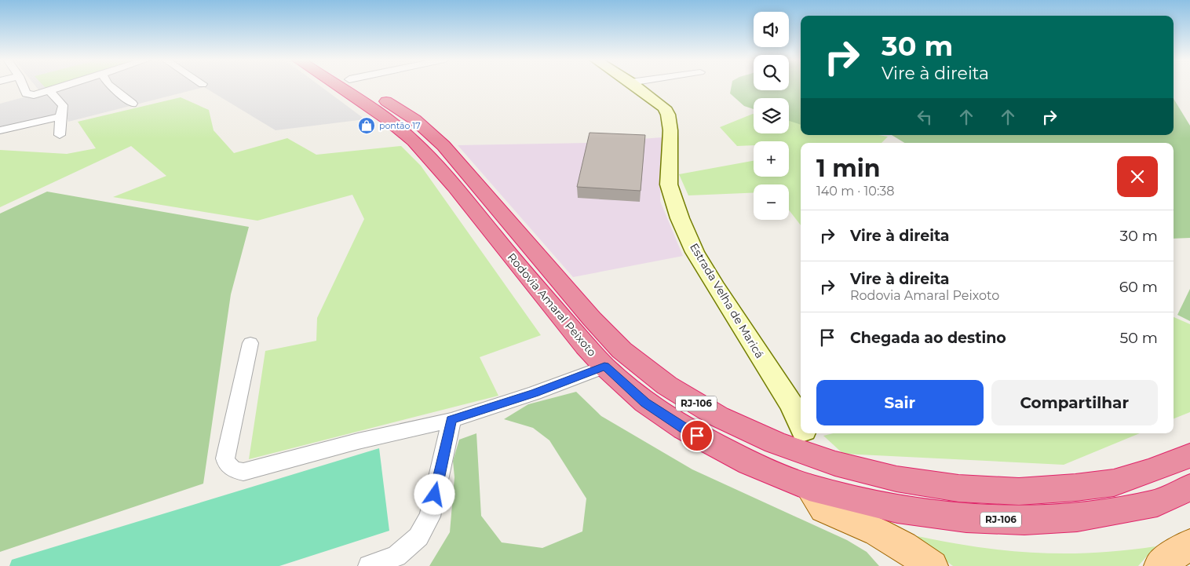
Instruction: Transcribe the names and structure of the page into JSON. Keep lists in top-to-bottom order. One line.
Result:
{"streets":{"highway":["Rodovia Amaral Peixoto","RJ-106"],"street":["Estrada Velha de Maricá"]},"crossings":[["Estrada Velha de Maricá","Rodovia Amaral Peixoto"]],"places":{"shop":["pontão 17"]},"page":{"map_buttons":["+","−"],"turn":["30 m","Vire à direita"],"heading":["1 min","140 m · 10:38"],"list":[{"name":"Vire à direita","value":"30 m"},{"name":"Vire à direita","note":"Rodovia Amaral Peixoto","value":"60 m"},{"name":"Chegada ao destino","value":"50 m"}],"buttons":["Sair","Compartilhar"]}}
